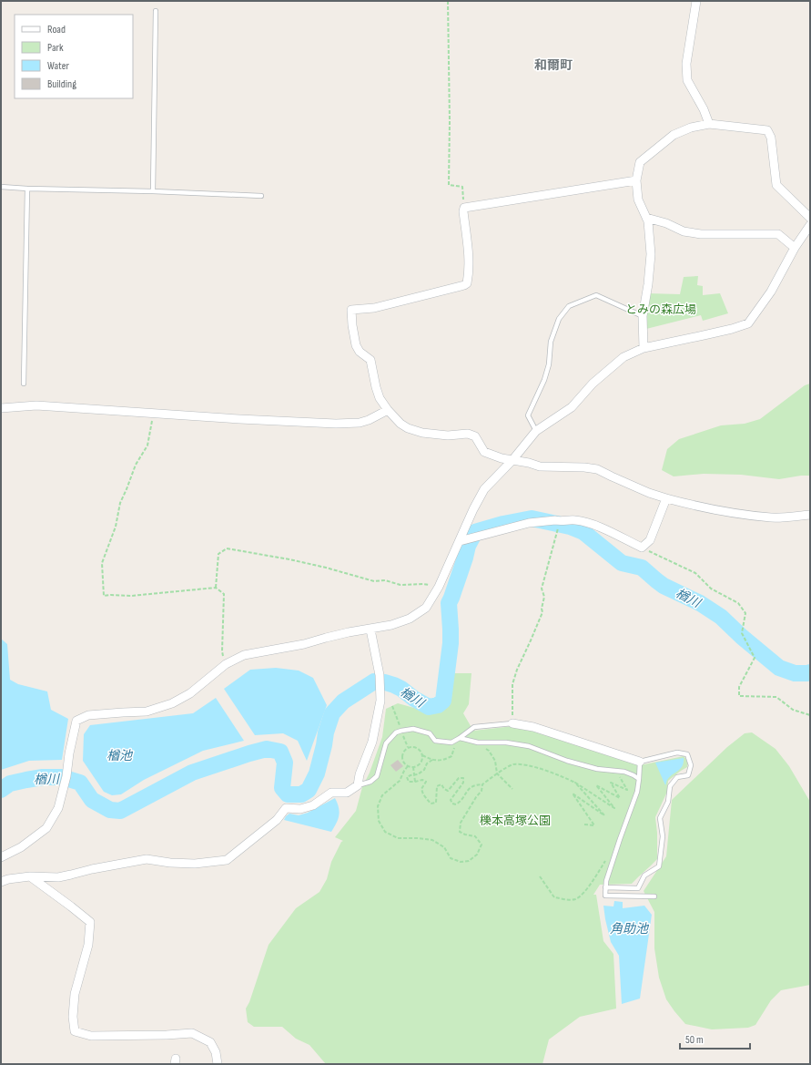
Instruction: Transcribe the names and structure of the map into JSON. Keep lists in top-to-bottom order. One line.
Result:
{"districts":["和爾町"],"water":["楢川","楢池","角助池"],"parks":["とみの森広場","櫟本高塚公園"],"legend":["Road","Park","Water","Building"],"scale_bar":"50 m"}
